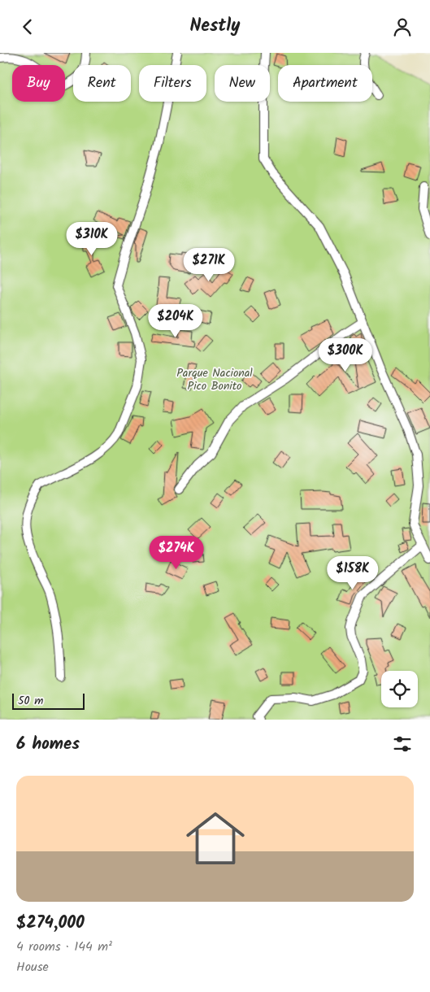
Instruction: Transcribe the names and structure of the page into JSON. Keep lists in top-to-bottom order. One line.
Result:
{"parks":["Parque Nacional Pico Bonito"],"scale_bar":"50 m","page":{"header":"Nestly","chip":["Buy","Rent","Filters","New","Apartment"],"price":["$310K","$271K","$204K","$300K","$274K","$158K"],"scale":"50 m","heading":"6 homes","list":[{"name":"$274,000","note":"4 rooms · 144 m² · House"}]}}
